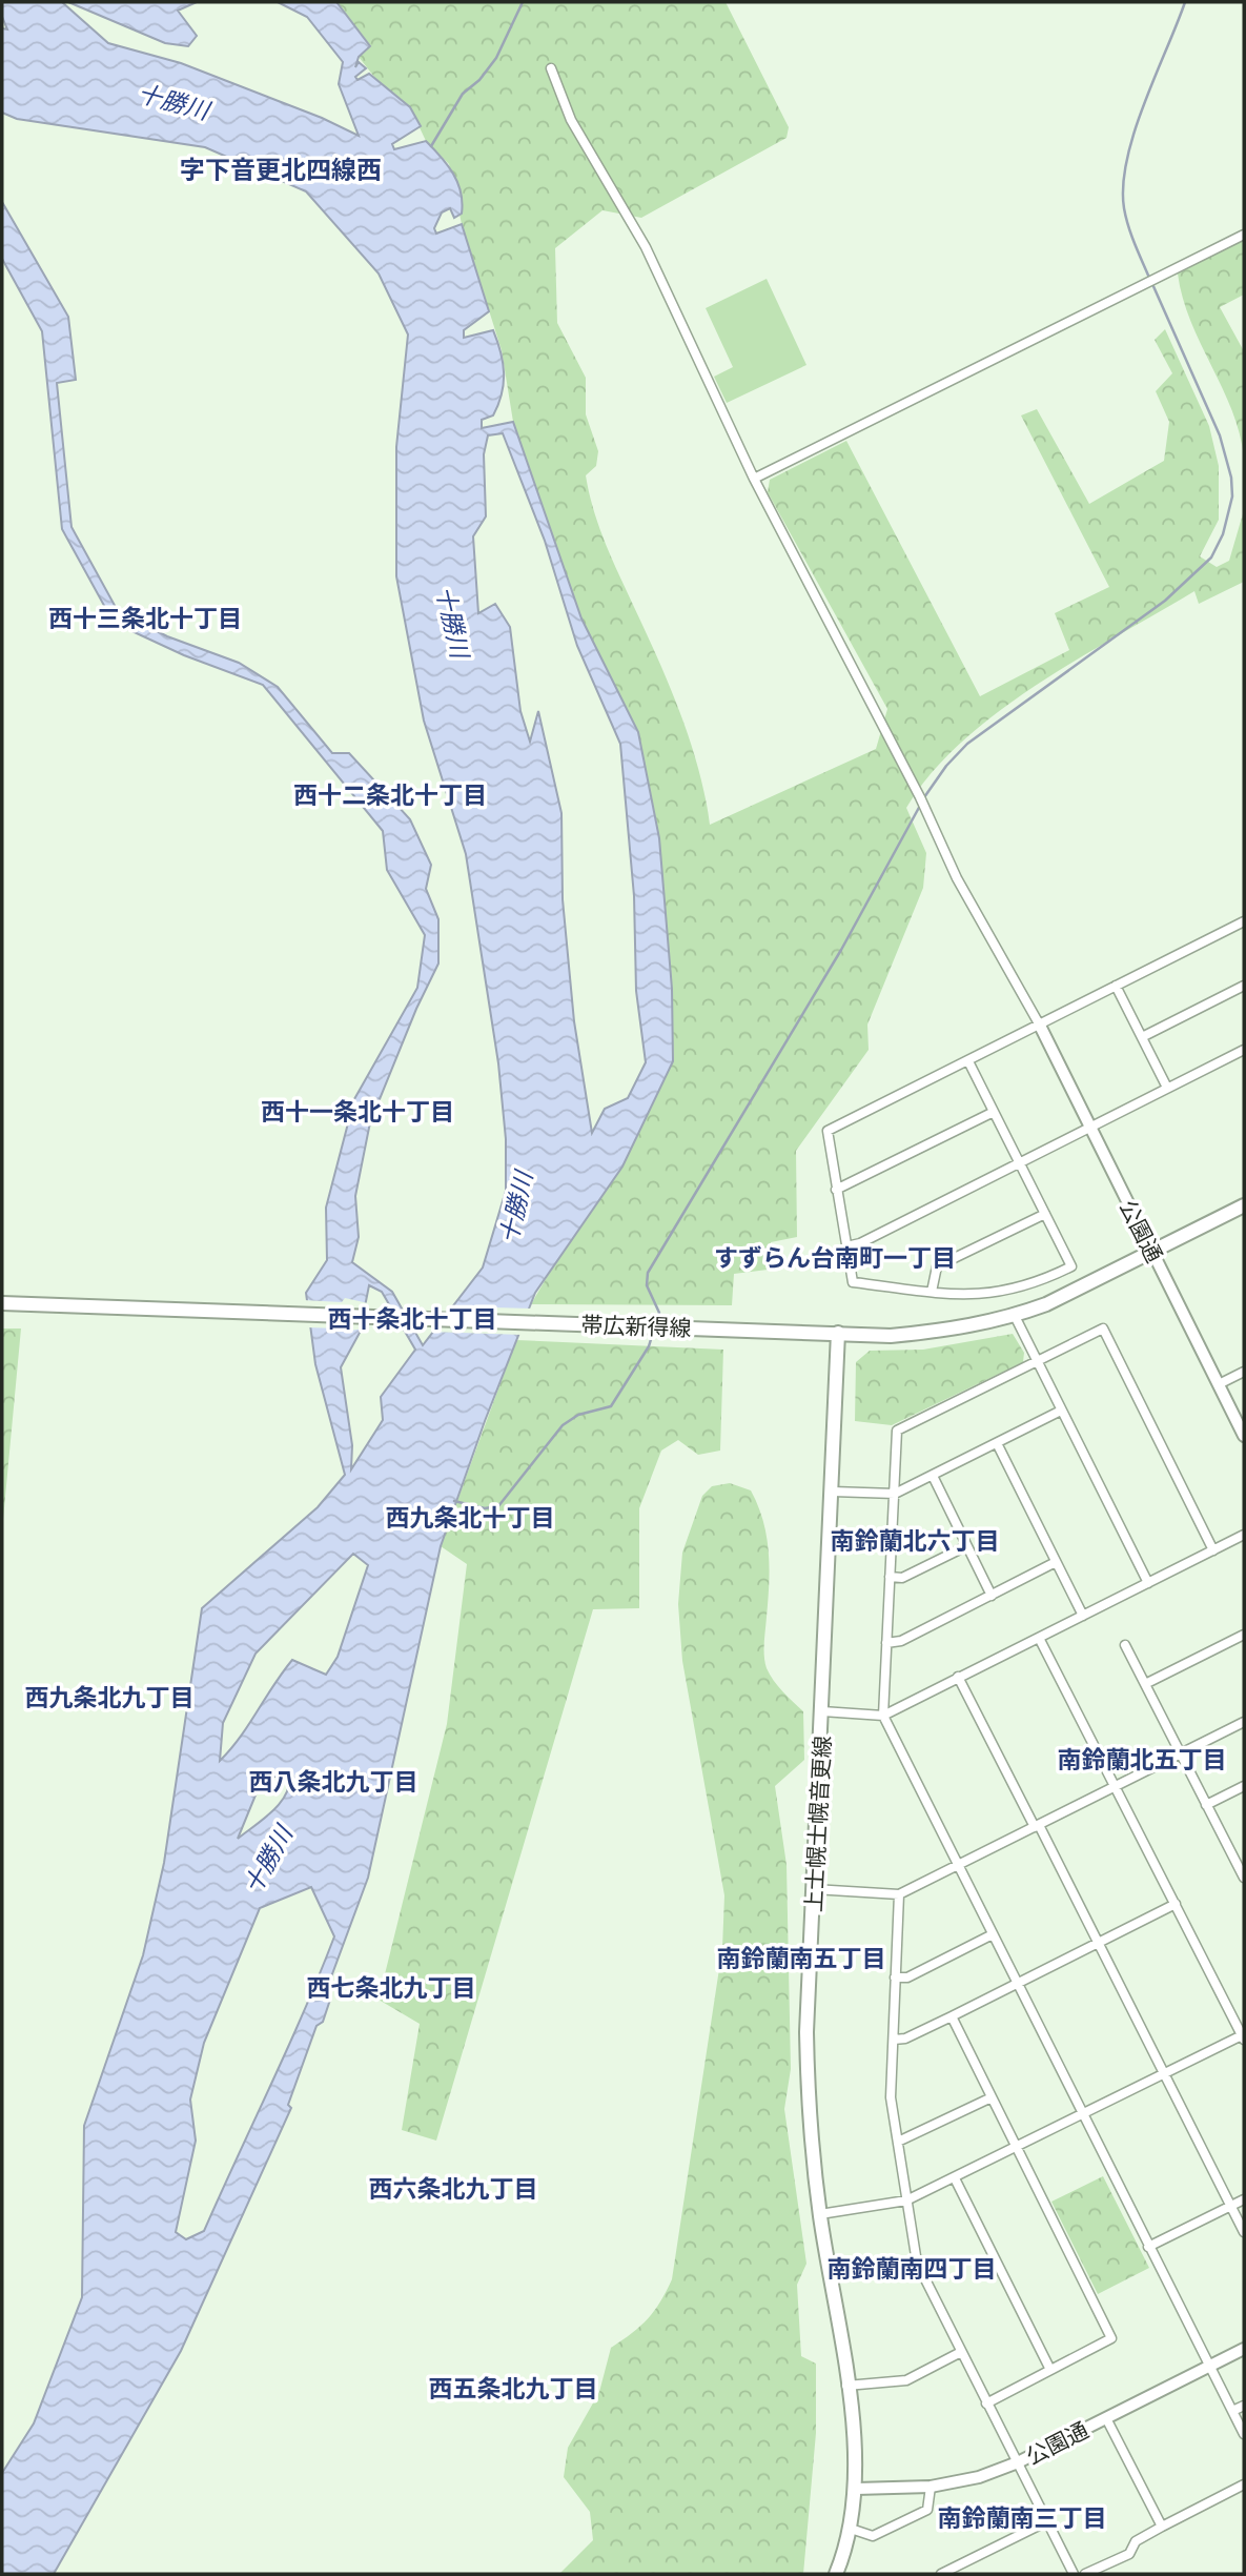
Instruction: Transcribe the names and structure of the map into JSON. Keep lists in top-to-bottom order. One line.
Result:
{"streets":{"main road":["帯広新得線","上士幌士幌音更線"],"street":["公園通"]},"crossings":[["公園通","帯広新得線"],["公園通","上士幌士幌音更線"],["帯広新得線","上士幌士幌音更線"]],"districts":["字下音更北四線西","西十三条北十丁目","西十二条北十丁目","西十一条北十丁目","すずらん台南町一丁目","西十条北十丁目","西九条北十丁目","南鈴蘭北六丁目","西九条北九丁目","南鈴蘭北五丁目","西八条北九丁目","南鈴蘭南五丁目","西七条北九丁目","西六条北九丁目","南鈴蘭南四丁目","西五条北九丁目","南鈴蘭南三丁目"],"water":["十勝川"]}
